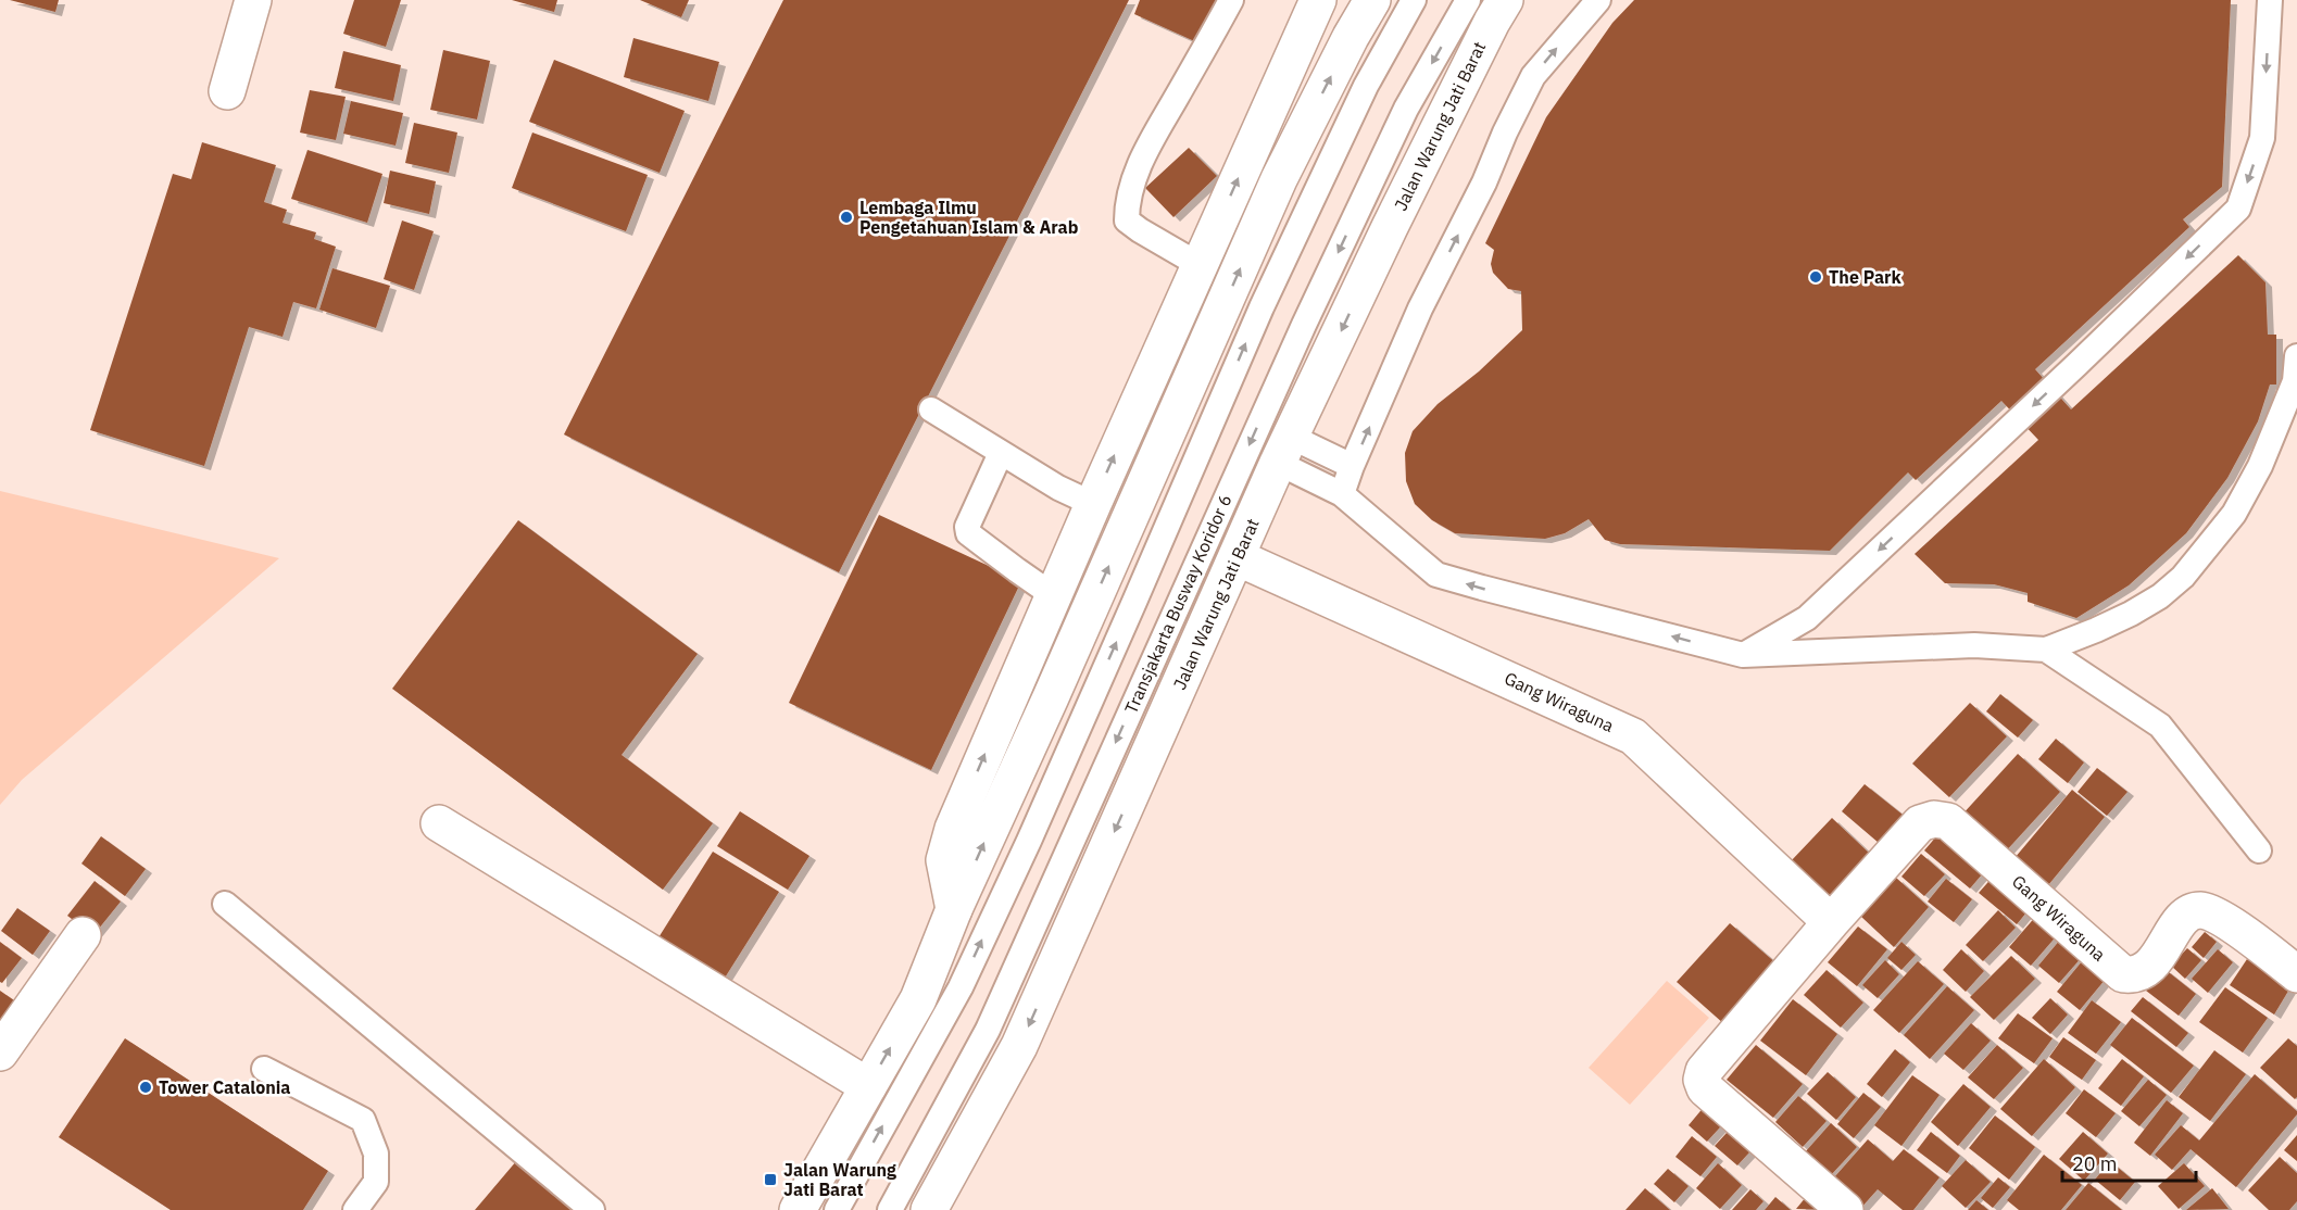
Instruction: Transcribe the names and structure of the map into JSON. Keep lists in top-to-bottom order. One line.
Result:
{"streets":{"street":["Jalan Warung Jati Barat","Gang Wiraguna"],"lane":["Transjakarta Busway Koridor 6"]},"crossings":[["Jalan Warung Jati Barat","Gang Wiraguna"]],"places":{"other":["Lembaga Ilmu Pengetahuan Islam & Arab","The Park","Tower Catalonia"],"transit":["Jalan Warung Jati Barat"]},"scale_bar":"20 m"}
